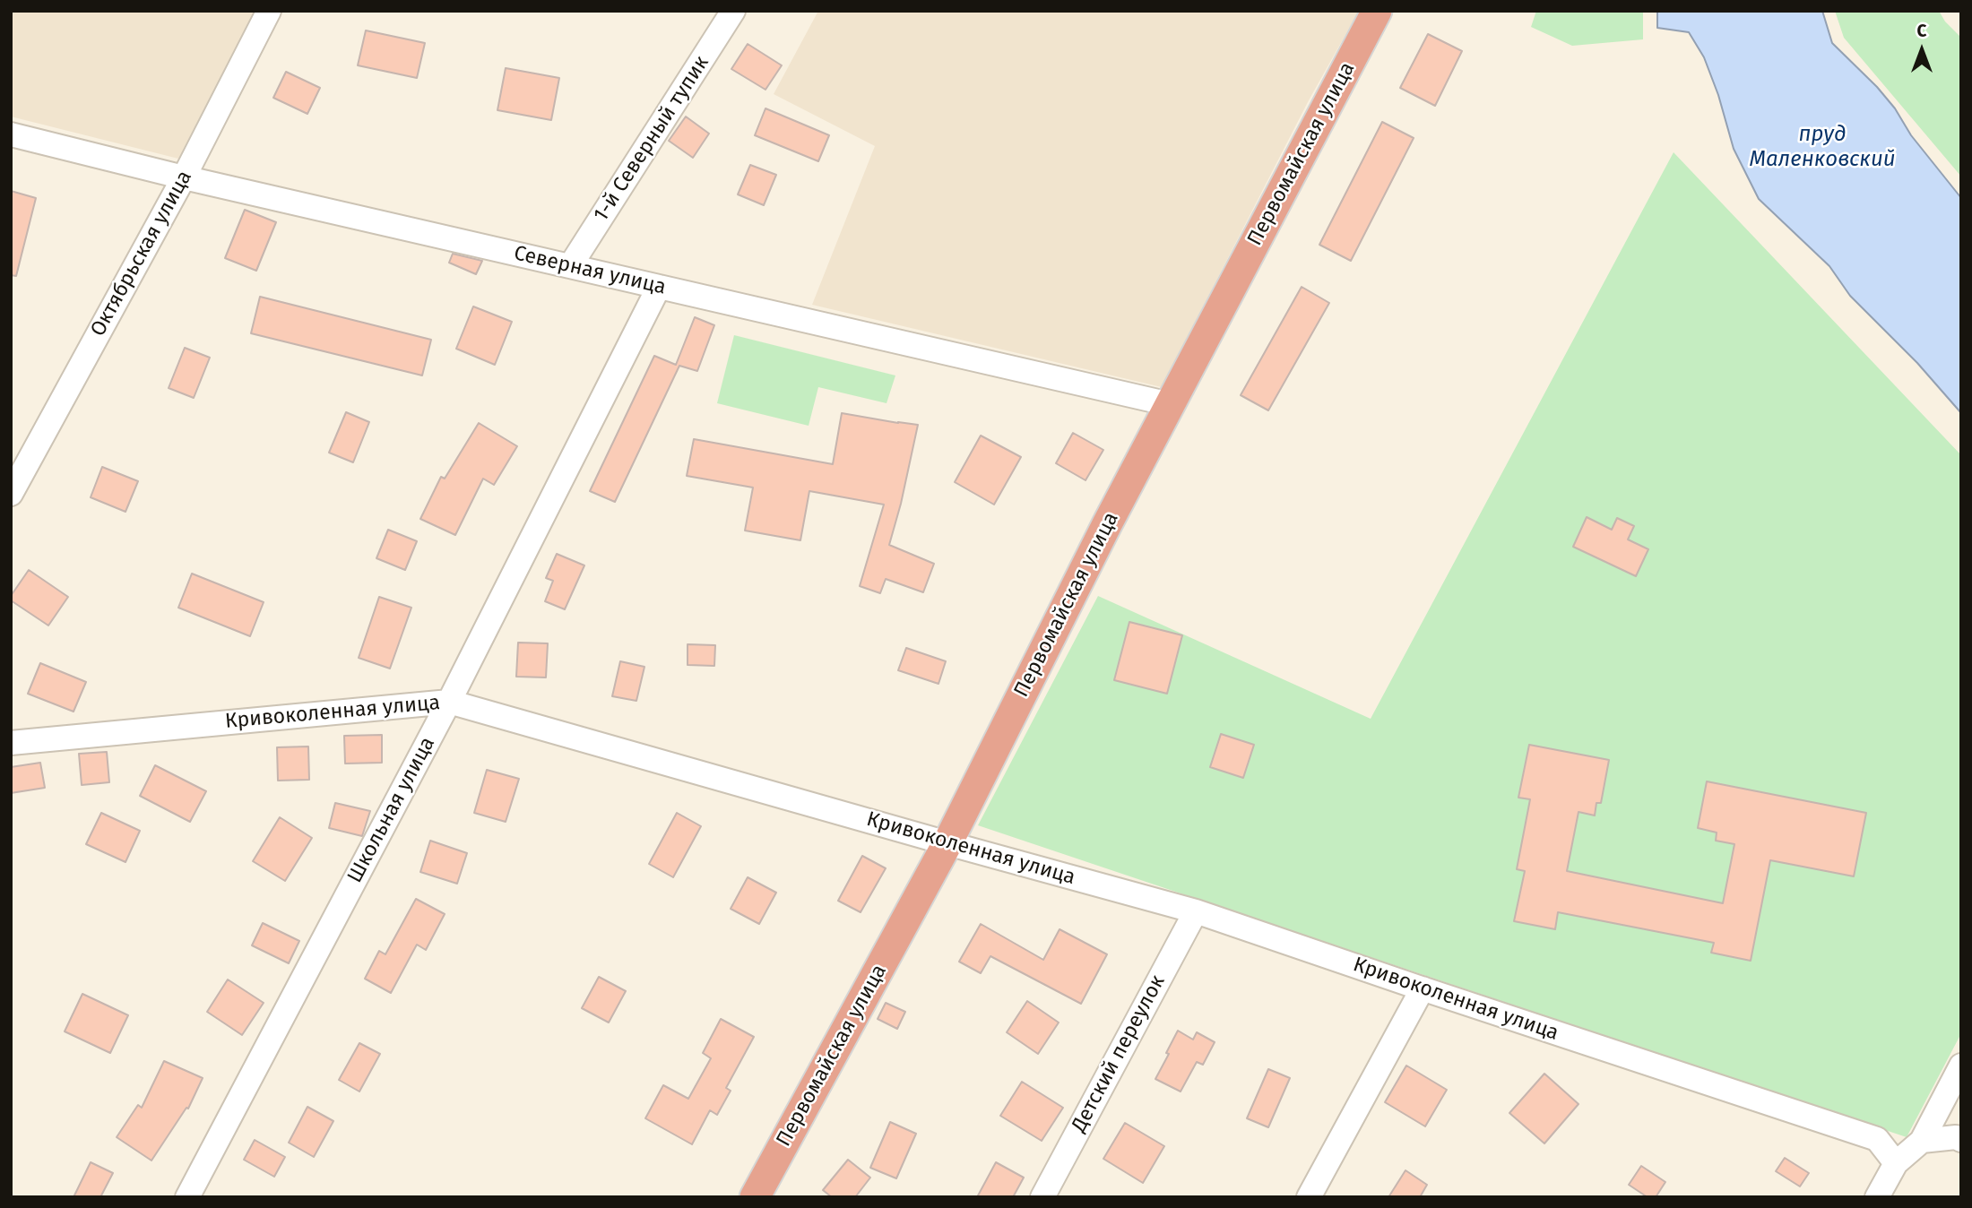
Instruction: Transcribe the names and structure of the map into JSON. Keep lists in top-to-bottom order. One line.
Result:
{"streets":{"main road":["Первомайская улица"],"street":["1-й Северный тупик","Октябрьская улица","Северная улица","Кривоколенная улица","Школьная улица","Детский переулок"]},"crossings":[["1-й Северный тупик","Северная улица"],["Первомайская улица","Северная улица"],["Первомайская улица","Кривоколенная улица"],["Октябрьская улица","Северная улица"],["Северная улица","Школьная улица"],["Кривоколенная улица","Школьная улица"],["Кривоколенная улица","Детский переулок"]],"water":["пруд Маленковский"],"north":"top"}
